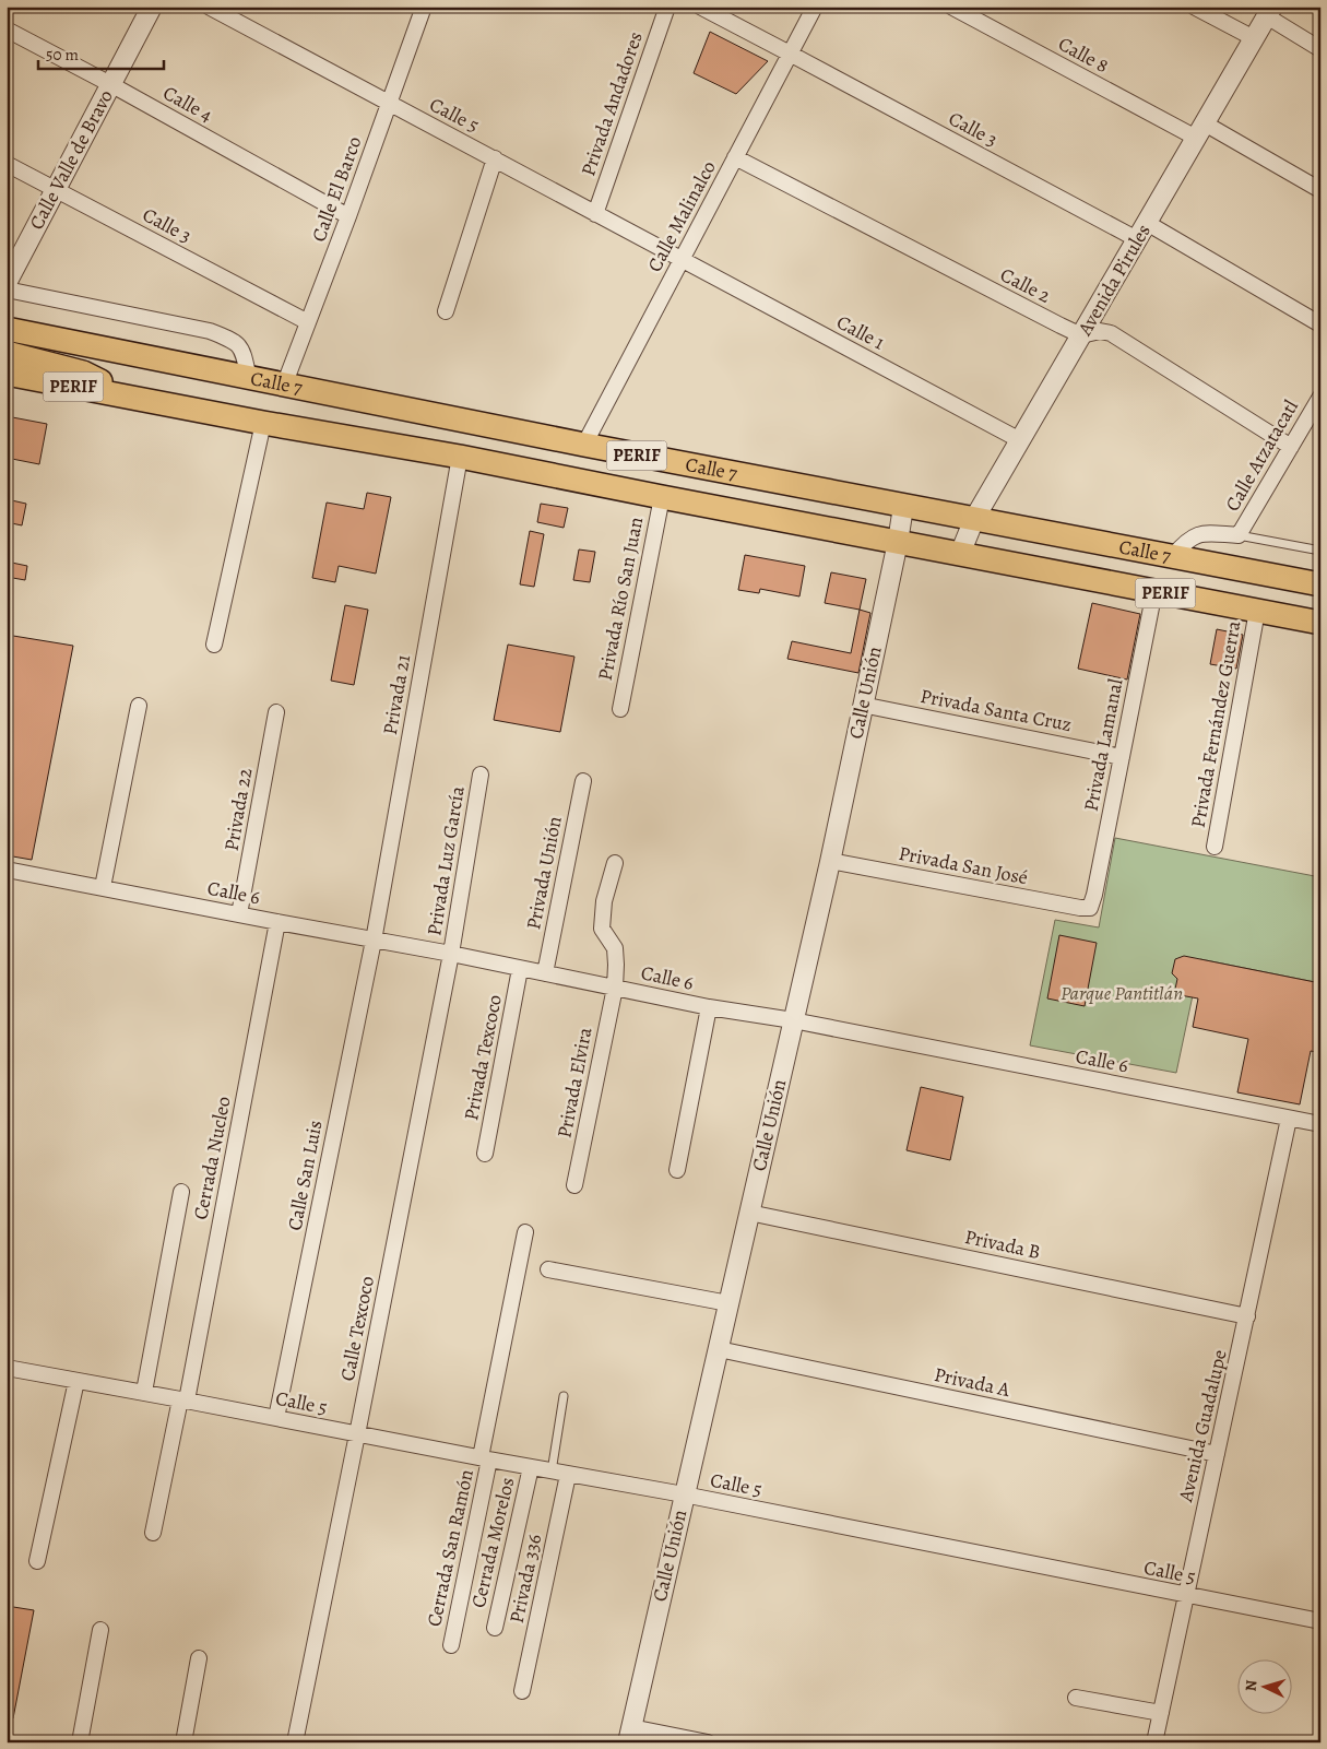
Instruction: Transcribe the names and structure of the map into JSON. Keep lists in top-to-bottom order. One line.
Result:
{"streets":{"main road":["Calle 7","PERIF"],"street":["Calle 8","Calle 4","Privada Andadores","Calle 5","Calle 3","Calle Valle de Bravo","Calle El Barco","Calle Malinalco","Avenida Pirules","Calle 2","Calle 1","Calle Atzatacatl","Privada Río San Juan","Calle Unión","Privada 21","Privada Santa Cruz","Privada Fernández Guerra","Privada Lamanal","Privada 22","Privada Luz García","Privada San José","Privada Unión","Calle 6","Privada Texcoco","Privada Elvira","Cerrada Nucleo","Calle San Luis","Privada B","Calle Texcoco","Privada A","Avenida Guadalupe","Cerrada Morelos","Cerrada San Ramón","Privada 336"]},"crossings":[["Calle 8","Avenida Pirules"],["Calle 4","Calle Valle de Bravo"],["Calle 4","Calle El Barco"],["Privada Andadores","Calle 5"],["Calle 5","Calle El Barco"],["Calle 5","Calle Malinalco"],["Calle 5","Calle 1"],["Calle 5","Calle Unión"],["Calle 5","Cerrada Nucleo"],["Calle 5","Calle San Luis"],["Calle 5","Calle Texcoco"],["Calle 5","Avenida Guadalupe"],["Calle 5","Cerrada Morelos"],["Calle 5","Cerrada San Ramón"],["Calle 5","Privada 336"],["Calle 3","Calle Valle de Bravo"],["Calle 3","Calle El Barco"],["Calle 3","Calle Malinalco"],["Calle 3","Avenida Pirules"],["Calle El Barco","Calle 7"],["Calle Malinalco","Calle 2"],["Calle Malinalco","Calle 1"],["Calle Malinalco","Calle 7"],["Avenida Pirules","Calle 2"],["Avenida Pirules","Calle 1"],["Avenida Pirules","Calle 7"],["Calle 7","Privada Río San Juan"],["Calle 7","Calle Unión"],["Calle 7","Privada 21"],["Calle 7","Privada Fernández Guerra"],["Calle 7","Privada Lamanal"],["Calle Unión","Privada Santa Cruz"],["Calle Unión","Privada San José"],["Calle Unión","Calle 6"],["Calle Unión","Privada B"],["Calle Unión","Privada A"],["Privada 21","Calle 6"],["Privada 21","Calle San Luis"],["Privada Santa Cruz","Privada Lamanal"],["Privada Lamanal","Privada San José"],["Privada 22","Calle 6"],["Privada Luz García","Calle 6"],["Privada Luz García","Calle Texcoco"],["Privada Unión","Calle 6"],["Calle 6","Privada Texcoco"],["Calle 6","Privada Elvira"],["Calle 6","Cerrada Nucleo"],["Calle 6","Calle San Luis"],["Calle 6","Calle Texcoco"],["Calle 6","Avenida Guadalupe"],["Privada B","Avenida Guadalupe"],["Privada A","Avenida Guadalupe"]],"parks":["Parque Pantitlán"],"scale_bar":"50 m","north":"left"}
